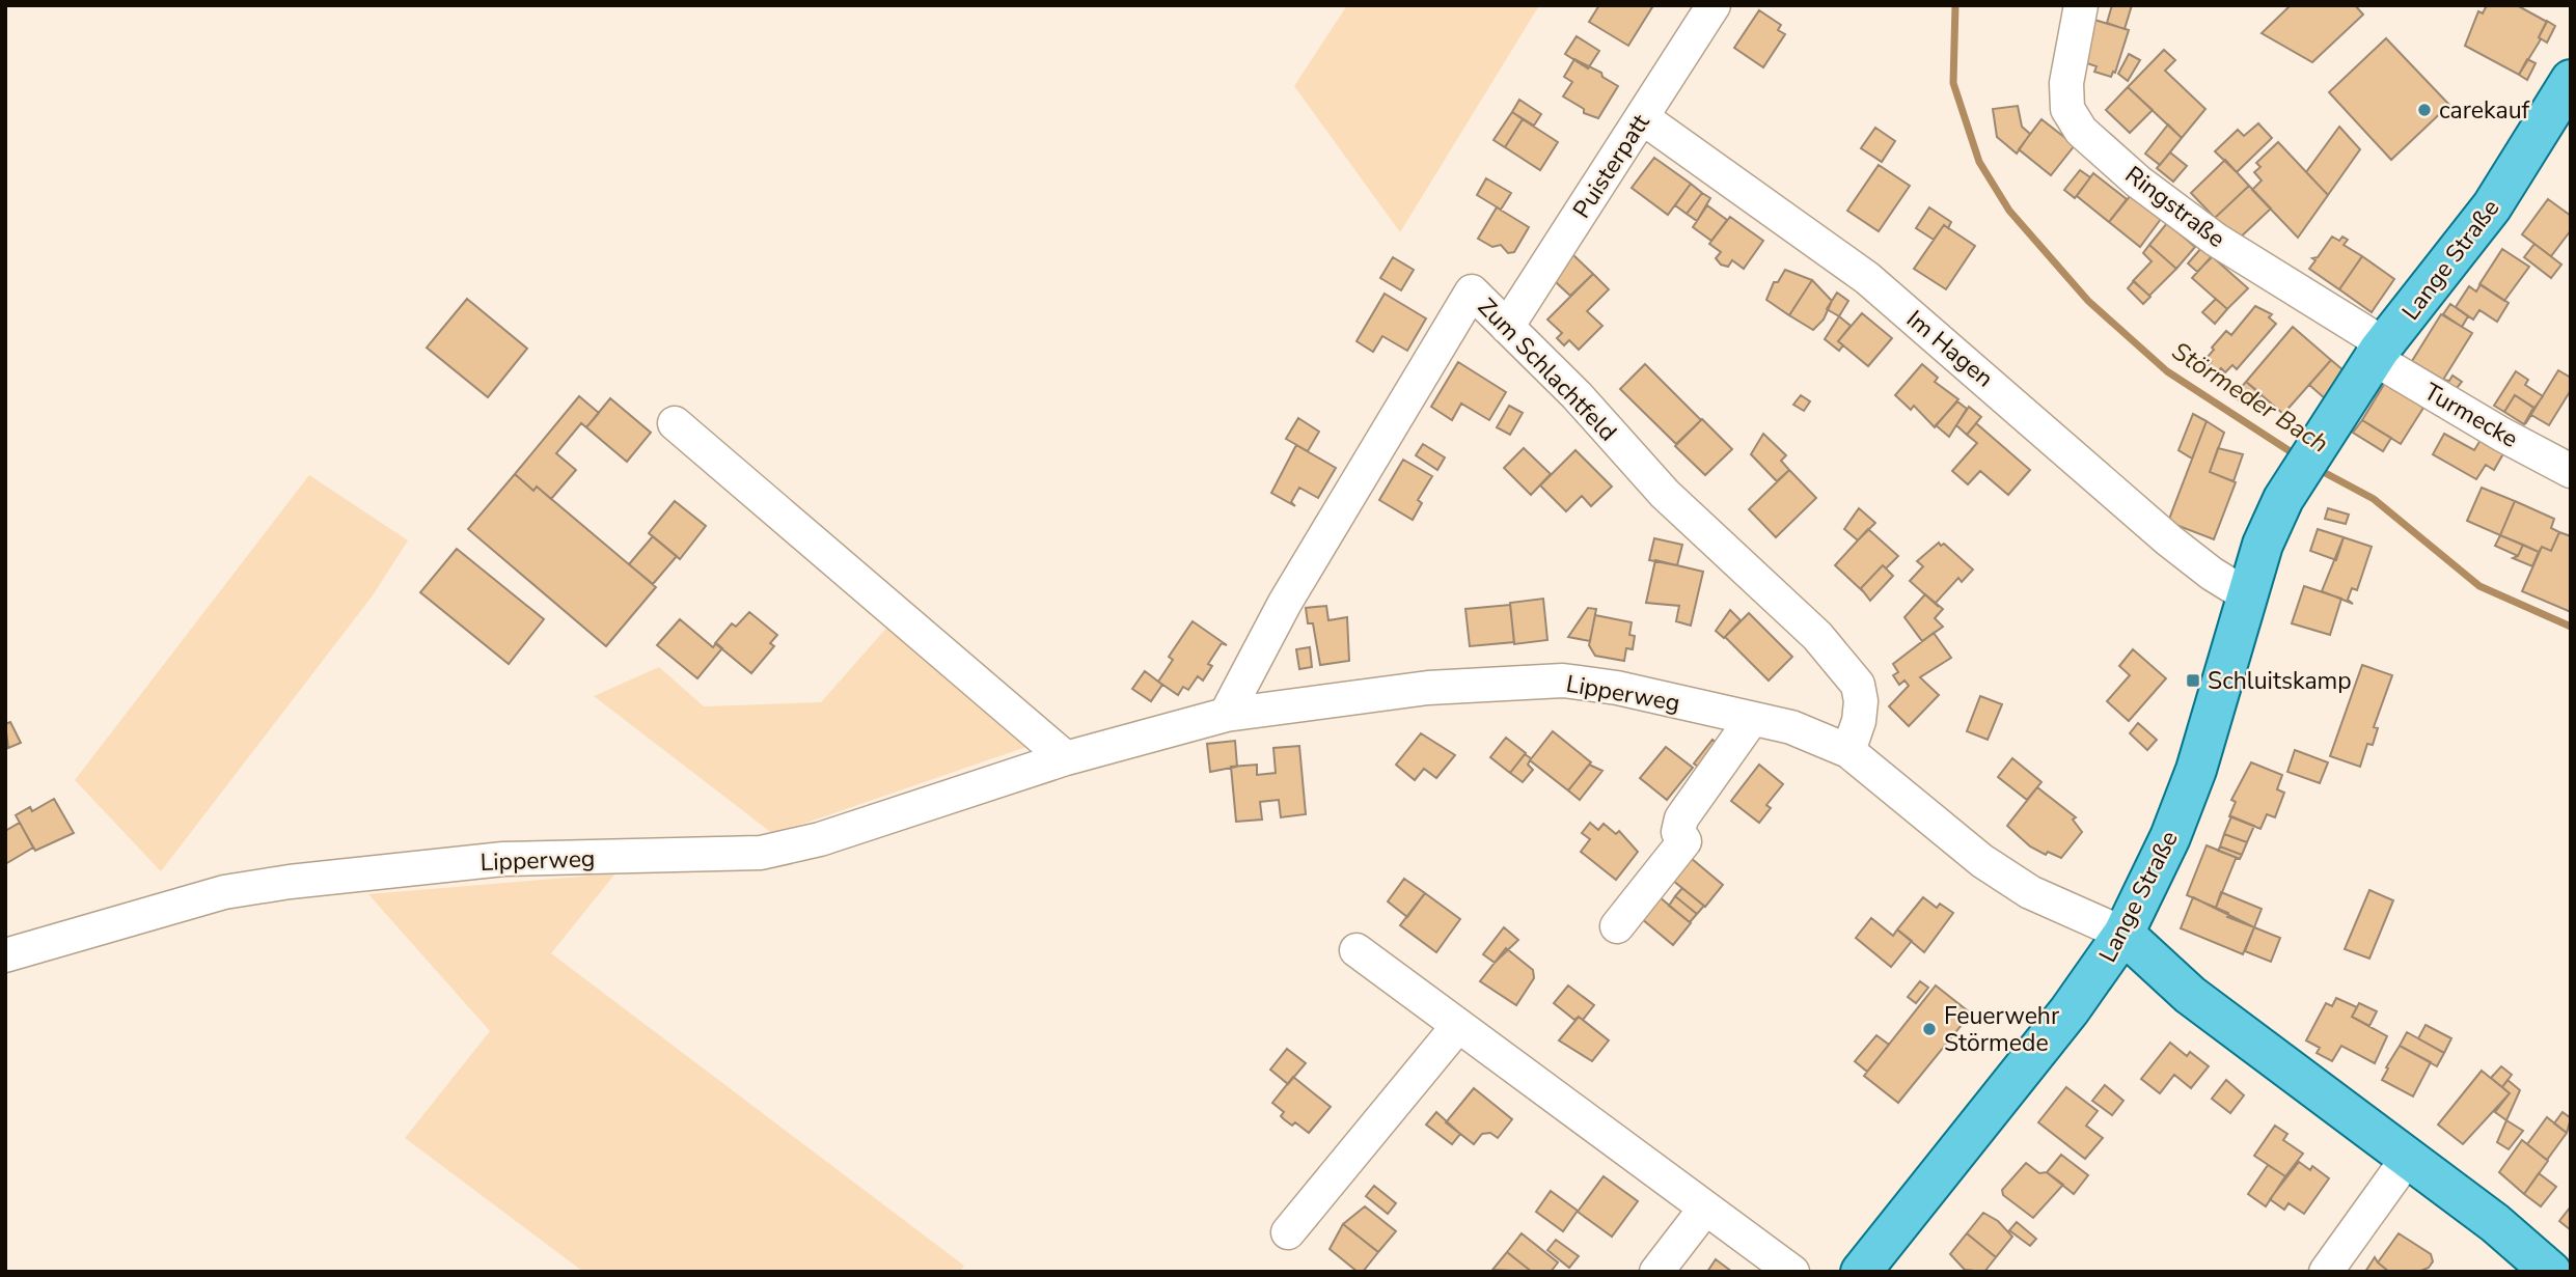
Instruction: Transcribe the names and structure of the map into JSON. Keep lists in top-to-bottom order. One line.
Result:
{"streets":{"main road":["Lange Straße"],"street":["Puisterpatt","Ringstraße","Im Hagen","Zum Schlachtfeld","Turmecke","Lipperweg"]},"crossings":[["Puisterpatt","Im Hagen"],["Puisterpatt","Zum Schlachtfeld"],["Ringstraße","Lange Straße"],["Ringstraße","Turmecke"],["Lange Straße","Im Hagen"],["Lange Straße","Turmecke"],["Lange Straße","Lipperweg"],["Zum Schlachtfeld","Lipperweg"]],"water":["Störmeder Bach"],"places":{"other":["carekauf","Feuerwehr Störmede"],"transit":["Schluitskamp"]}}
